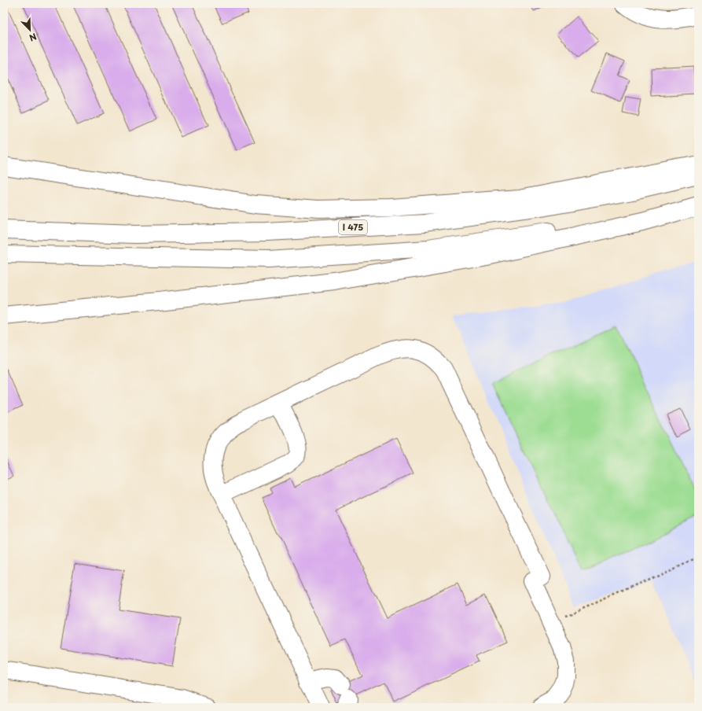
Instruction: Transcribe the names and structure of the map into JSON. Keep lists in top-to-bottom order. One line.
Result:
{"streets":{"main road":["I 475"]},"north":"bottom right"}
